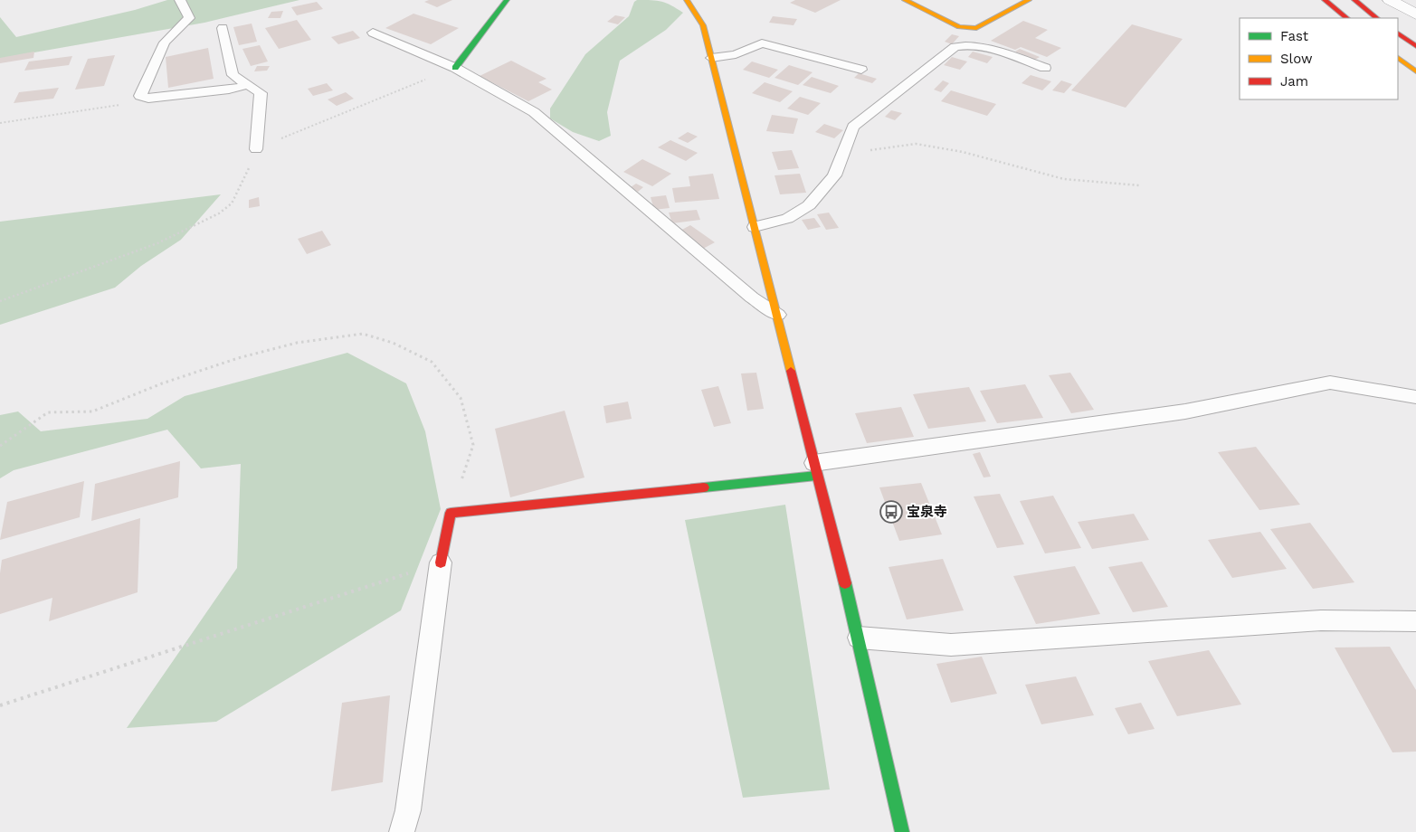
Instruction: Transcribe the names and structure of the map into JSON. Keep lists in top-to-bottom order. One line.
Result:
{"places":{"bus stop":["宝泉寺"]},"legend":["Fast","Slow","Jam"]}
